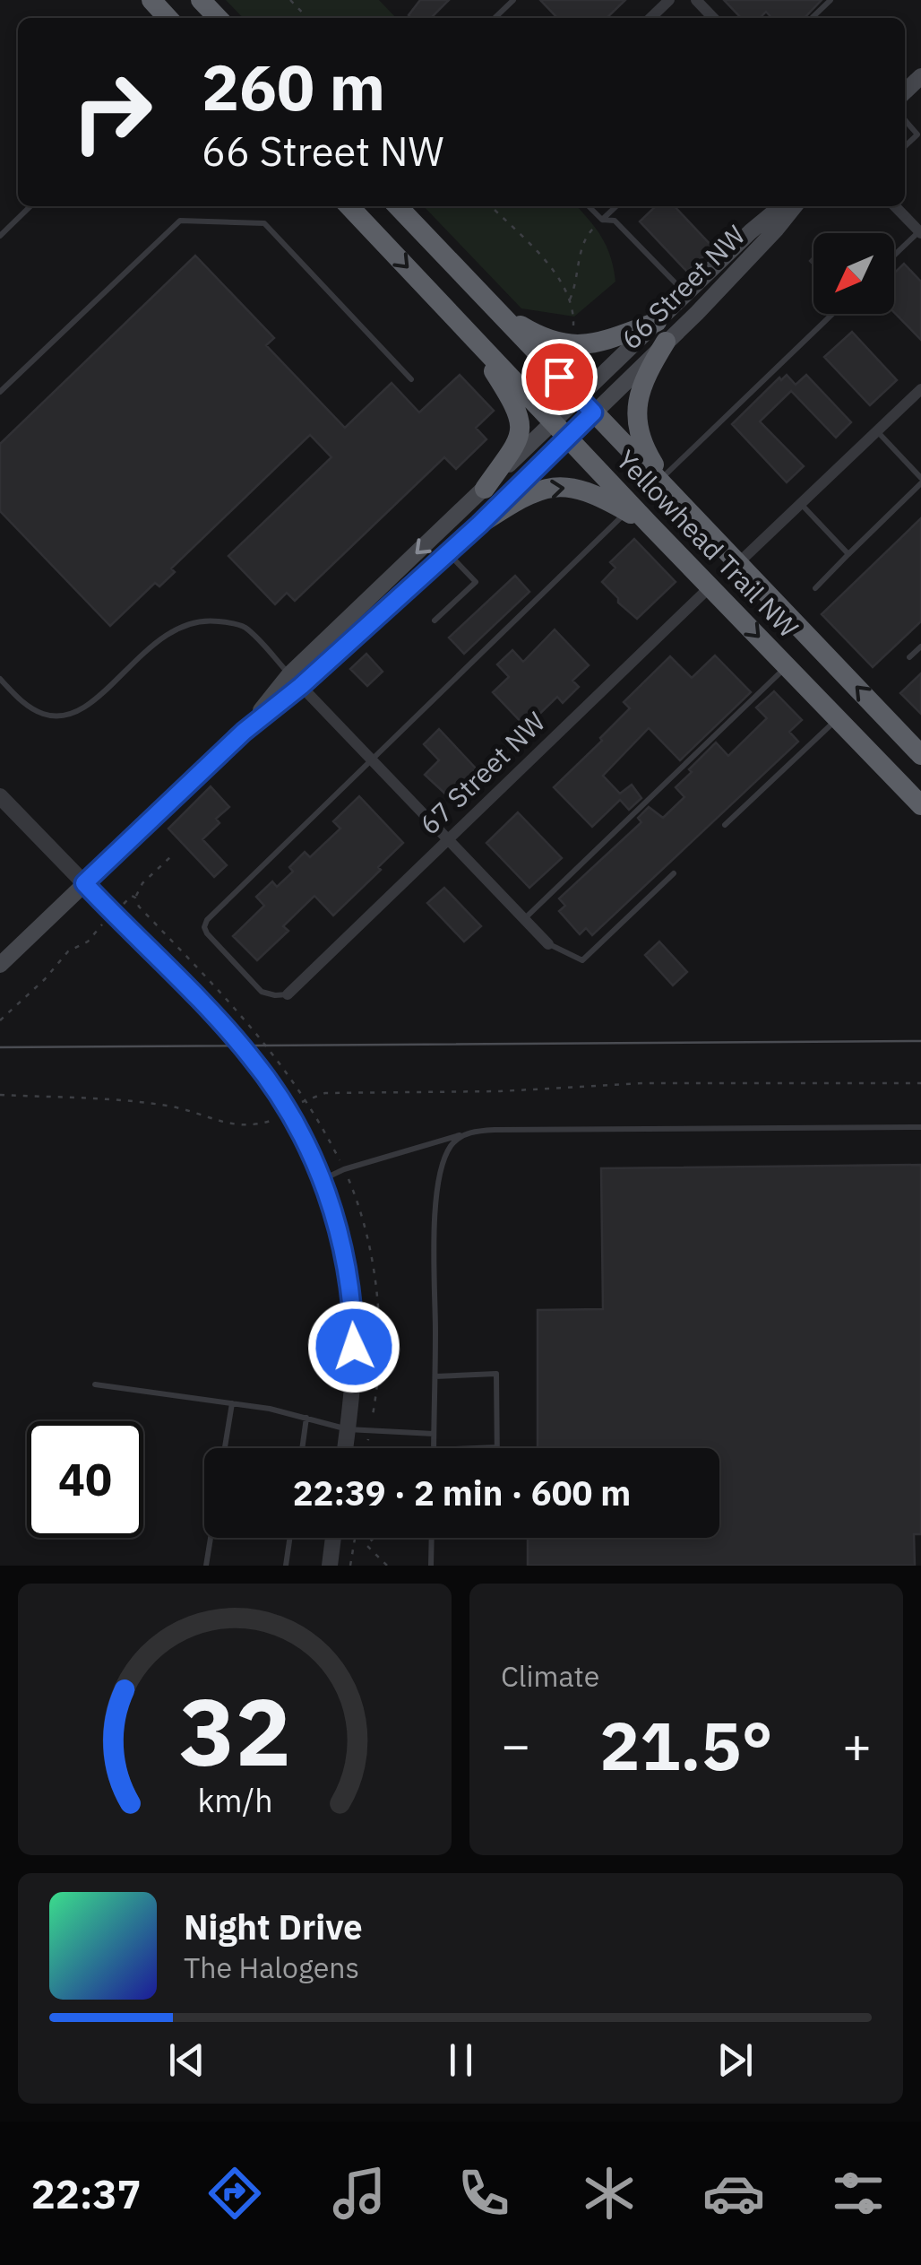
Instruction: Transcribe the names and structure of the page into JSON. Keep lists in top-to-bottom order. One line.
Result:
{"streets":{"highway":["Yellowhead Trail NW"],"main road":["66 Street NW"],"street":["67 Street NW"]},"crossings":[["66 Street NW","Yellowhead Trail NW"],["Yellowhead Trail NW","67 Street NW"]],"north":"bottom left","page":{"turn":["260 m","66 Street NW"],"limit":"40","trip":"22:39 · 2 min · 600 m","tile":"Climate","heat":["−","21.5°","+"],"song":["Night Drive","The Halogens"],"tabs":"22:37","gauge":["32","km/h"]}}
